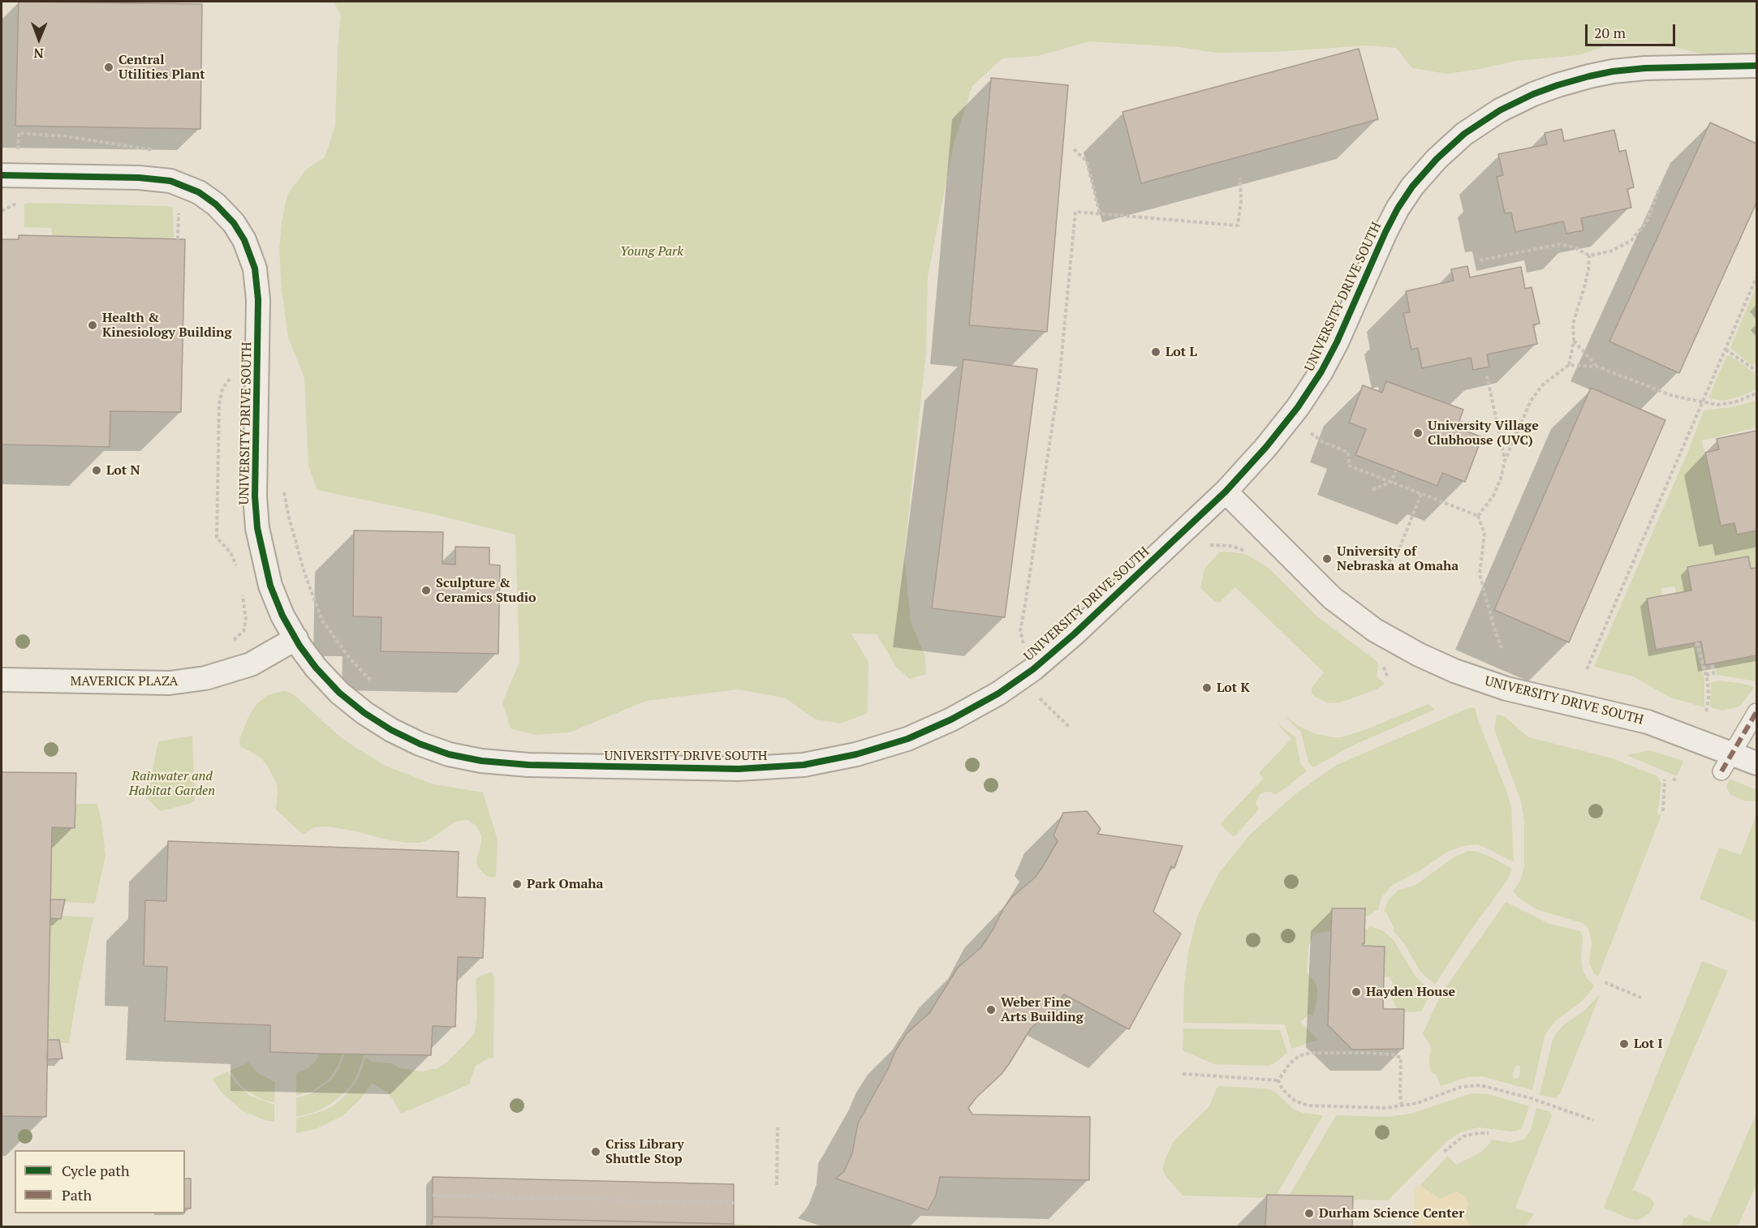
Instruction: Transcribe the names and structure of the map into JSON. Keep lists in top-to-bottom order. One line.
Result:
{"streets":{"street":["UNIVERSITY DRIVE SOUTH","MAVERICK PLAZA"]},"crossings":[["UNIVERSITY DRIVE SOUTH","MAVERICK PLAZA"]],"parks":["Young Park","Rainwater and Habitat Garden"],"places":["Central Utilities Plant","Health & Kinesiology Building","Lot L","University Village Clubhouse (UVC)","Lot N","University of Nebraska at Omaha","Sculpture & Ceramics Studio","Lot K","Park Omaha","Hayden House","Weber Fine Arts Building","Lot I","Criss Library Shuttle Stop","Durham Science Center"],"legend":["Cycle path","Path"],"scale_bar":"20 m","north":"bottom"}
